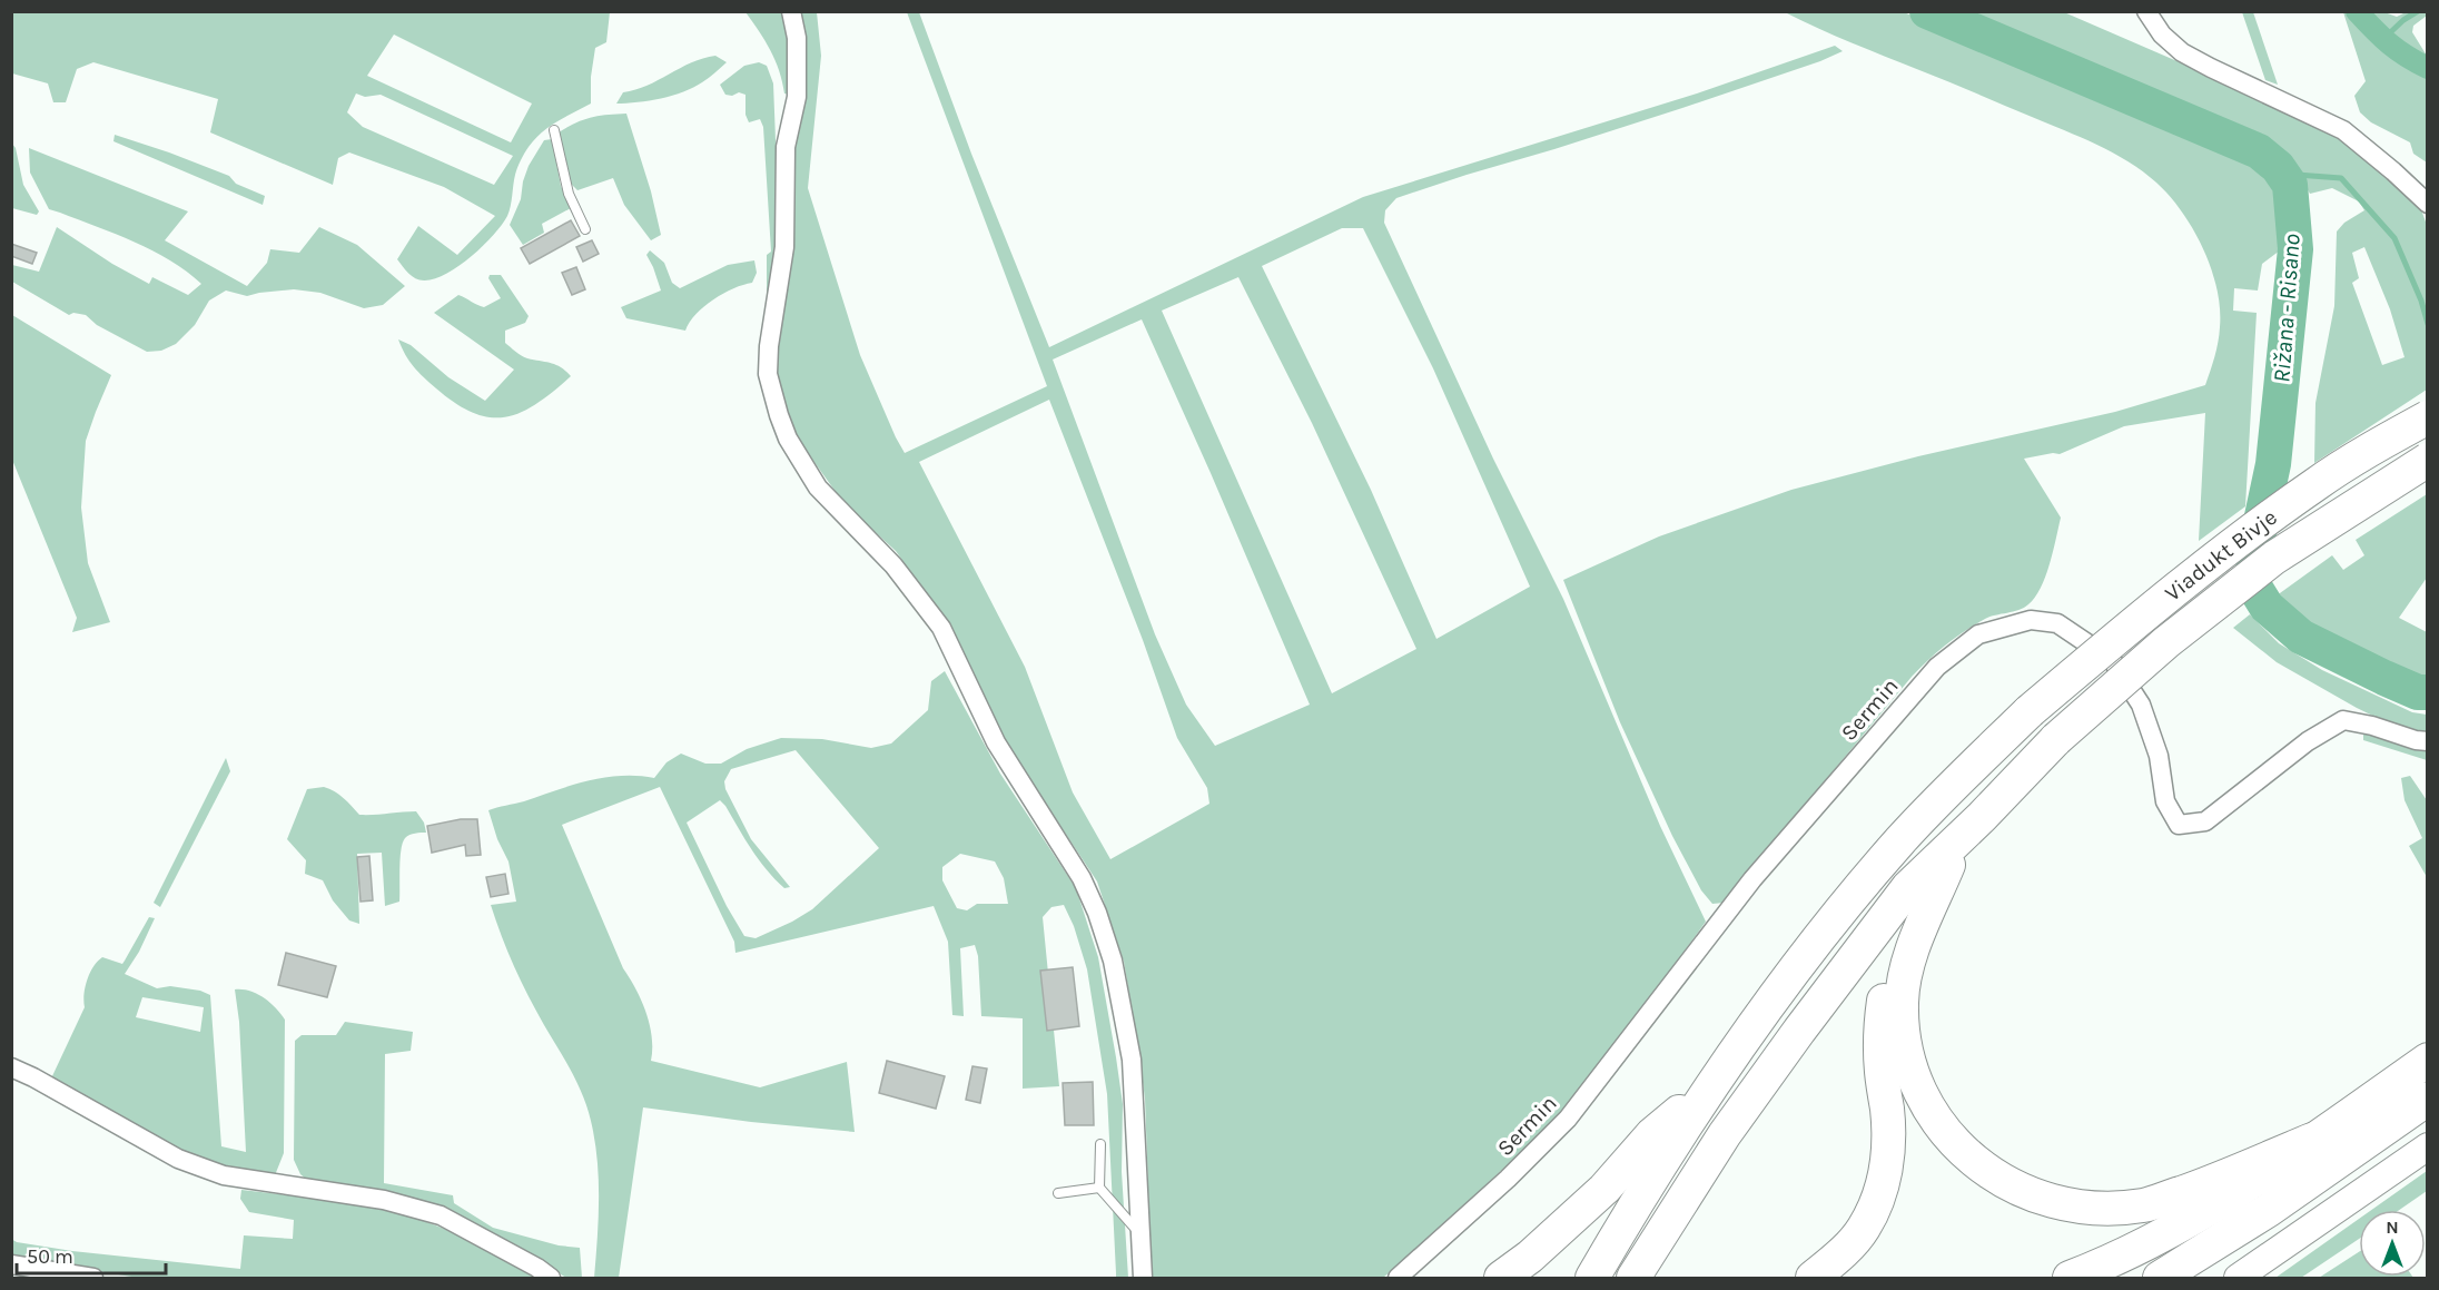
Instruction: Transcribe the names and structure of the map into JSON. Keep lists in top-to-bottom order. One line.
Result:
{"streets":{"highway":["Viadukt Bivje"],"street":["Sermin"]},"water":["Rižana - Risano"],"scale_bar":"50 m","north":"top"}
